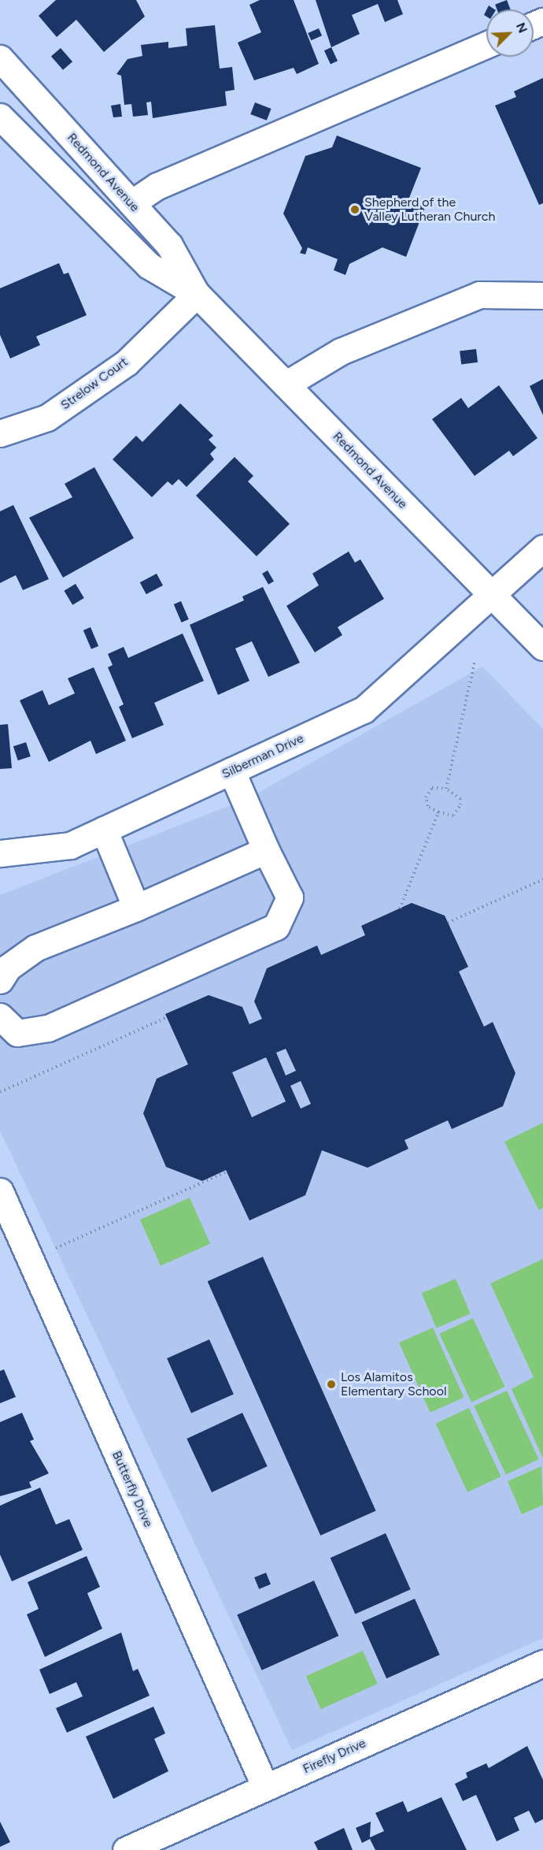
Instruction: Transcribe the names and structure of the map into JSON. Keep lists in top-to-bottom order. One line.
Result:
{"streets":{"street":["Redmond Avenue","Strelow Court","Silberman Drive","Butterfly Drive","Firefly Drive"]},"crossings":[["Redmond Avenue","Strelow Court"],["Redmond Avenue","Silberman Drive"],["Butterfly Drive","Firefly Drive"]],"places":["Shepherd of the Valley Lutheran Church","Los Alamitos Elementary School"],"north":"top right"}
